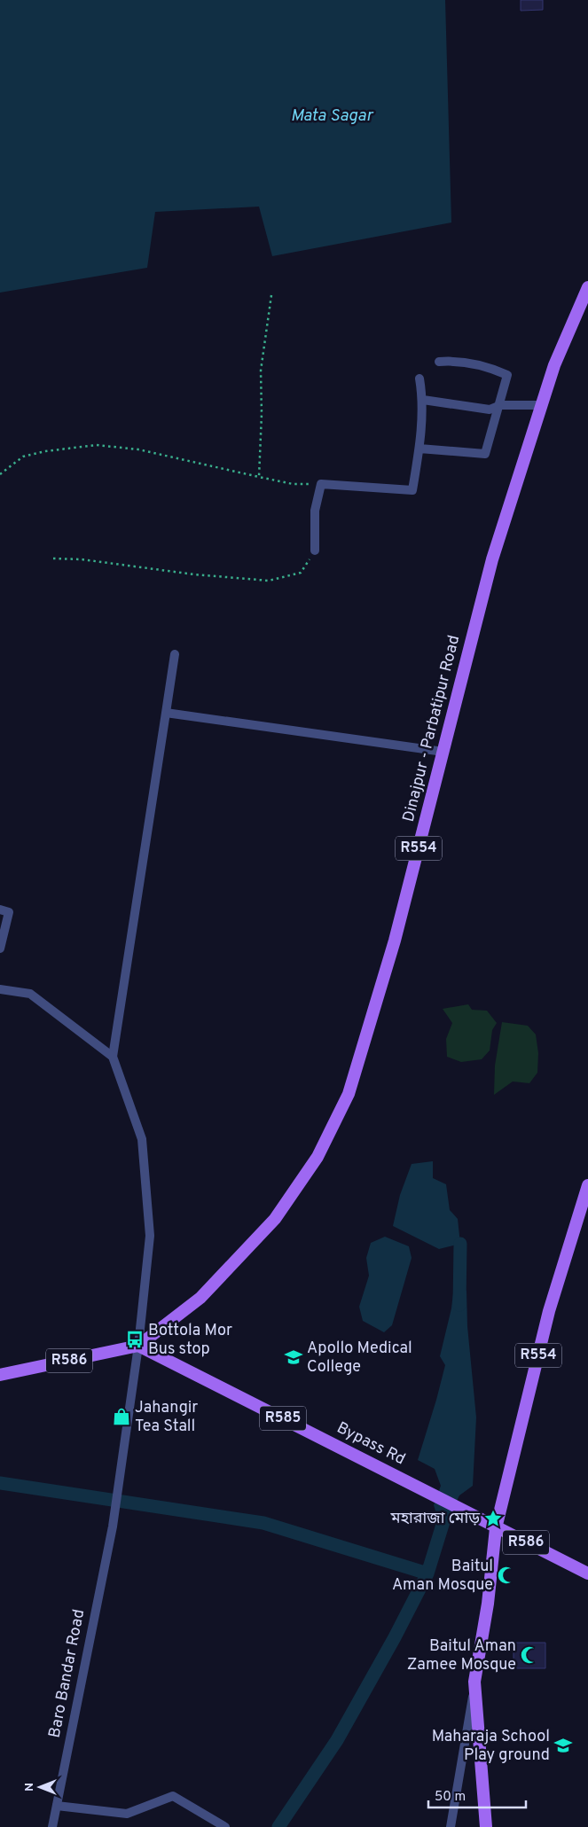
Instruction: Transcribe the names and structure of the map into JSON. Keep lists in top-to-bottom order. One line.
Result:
{"streets":{"main road":["Dinajpur - Parbatipur Road","R554","R586","R585","Bypass Rd"],"street":["Baro Bandar Road"]},"crossings":[["Dinajpur - Parbatipur Road","R586"],["Dinajpur - Parbatipur Road","Bypass Rd"],["Dinajpur - Parbatipur Road","Baro Bandar Road"],["R554","Bypass Rd"],["R586","Bypass Rd"],["R586","Baro Bandar Road"],["Bypass Rd","Baro Bandar Road"]],"water":["Mata Sagar"],"places":{"bus stop":["Bottola Mor Bus stop"],"school or university":["Apollo Medical College","Maharaja School Play ground"],"shop":["Jahangir Tea Stall"],"place":["মহারাজা মোড়"],"mosque":["Baitul Aman Mosque","Baitul Aman Zamee Mosque"]},"scale_bar":"50 m","north":"left"}
